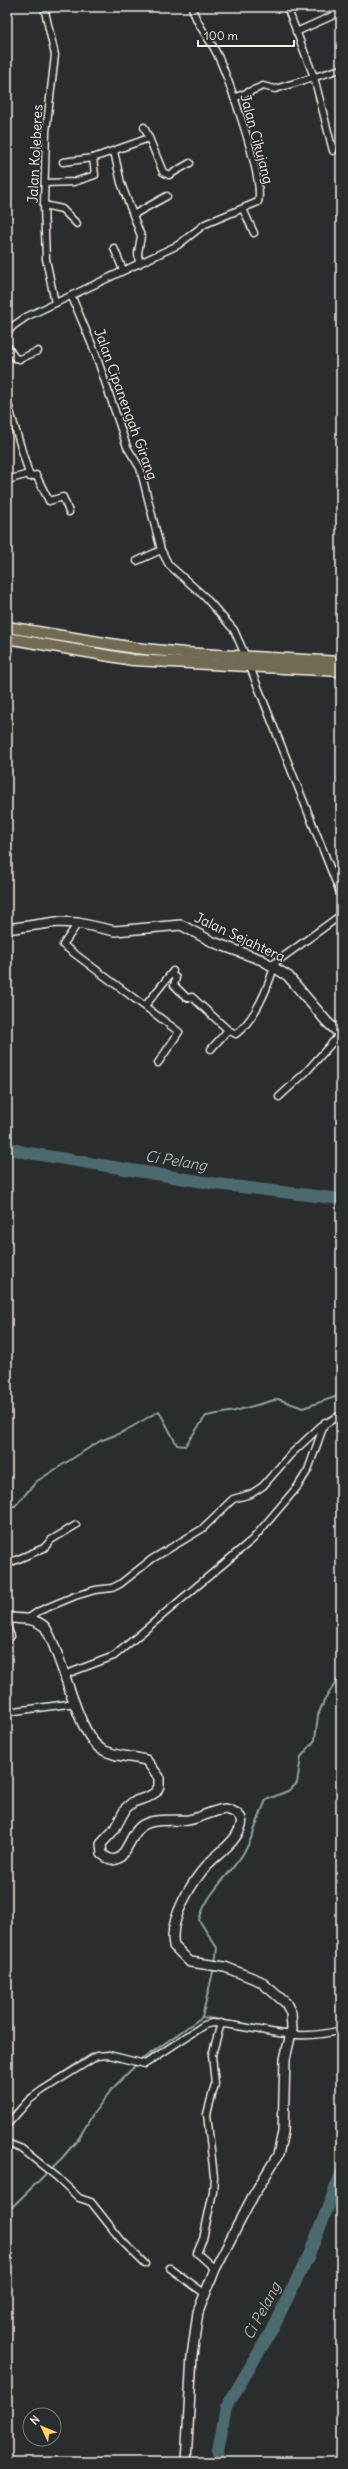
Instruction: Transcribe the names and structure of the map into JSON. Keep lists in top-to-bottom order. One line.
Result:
{"streets":{"street":["Jalan Cikujang","Jalan Koleberes","Jalan Cipanengah Girang","Jalan Sejahtera"]},"crossings":[["Jalan Cikujang","Jalan Koleberes"],["Jalan Cikujang","Jalan Cipanengah Girang"]],"water":["Ci Pelang"],"scale_bar":"100 m","north":"top left"}
